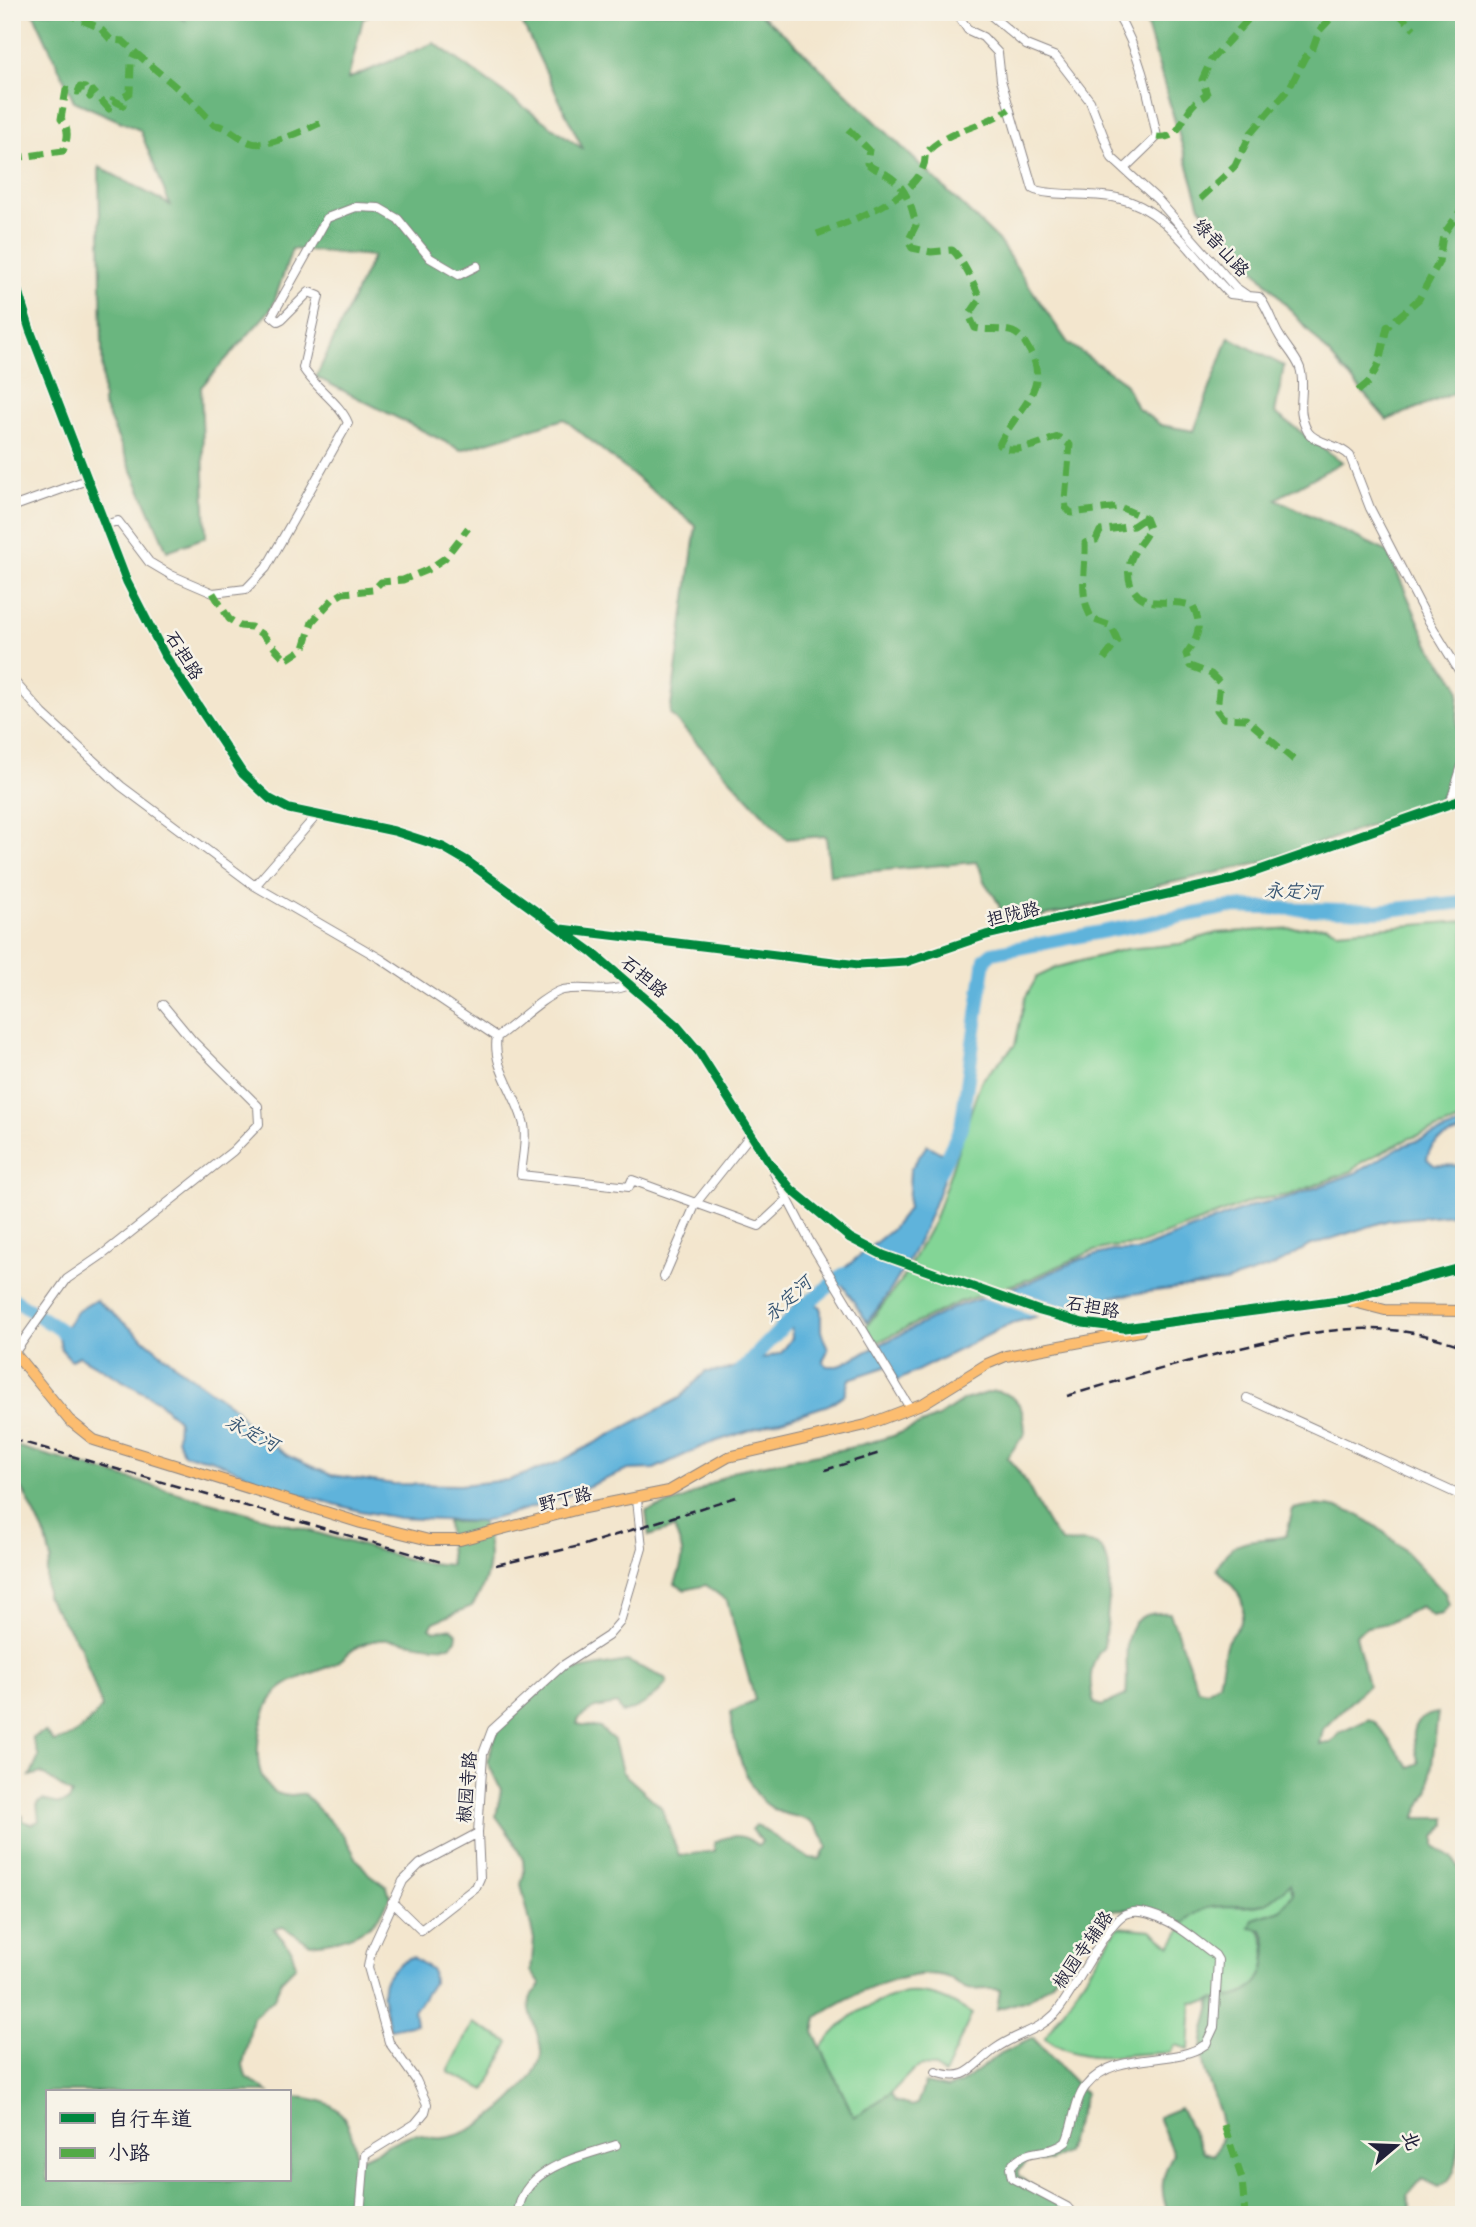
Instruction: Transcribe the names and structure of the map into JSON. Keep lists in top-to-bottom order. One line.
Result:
{"streets":{"main road":["石担路","野丁路"],"street":["绿音山路","担陇路","椒园寺路","椒园寺辅路"]},"crossings":[["石担路","担陇路"],["石担路","野丁路"],["野丁路","椒园寺路"]],"water":["永定河"],"legend":["自行车道","小路"],"north":"right"}
